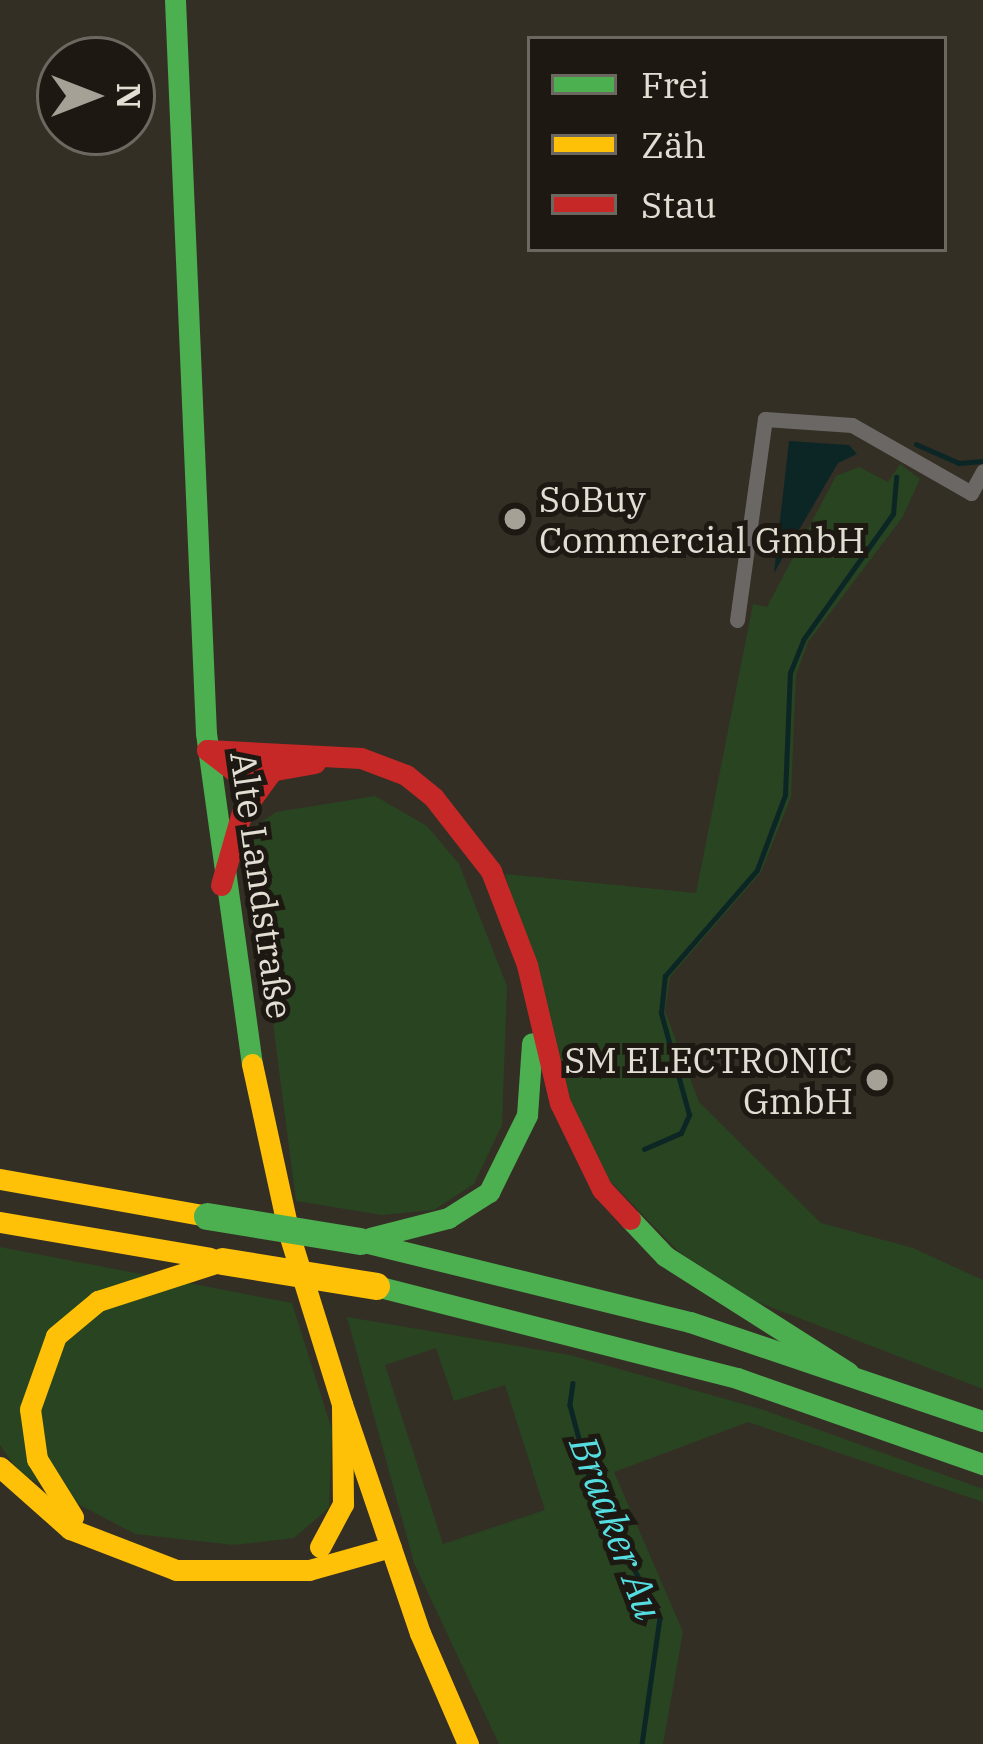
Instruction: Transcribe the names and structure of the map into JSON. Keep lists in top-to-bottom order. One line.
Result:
{"streets":{"main road":["Alte Landstraße"]},"water":["Braaker Au"],"places":["SoBuy Commercial GmbH","SM ELECTRONIC GmbH"],"legend":["Frei","Zäh","Stau"],"north":"right"}
